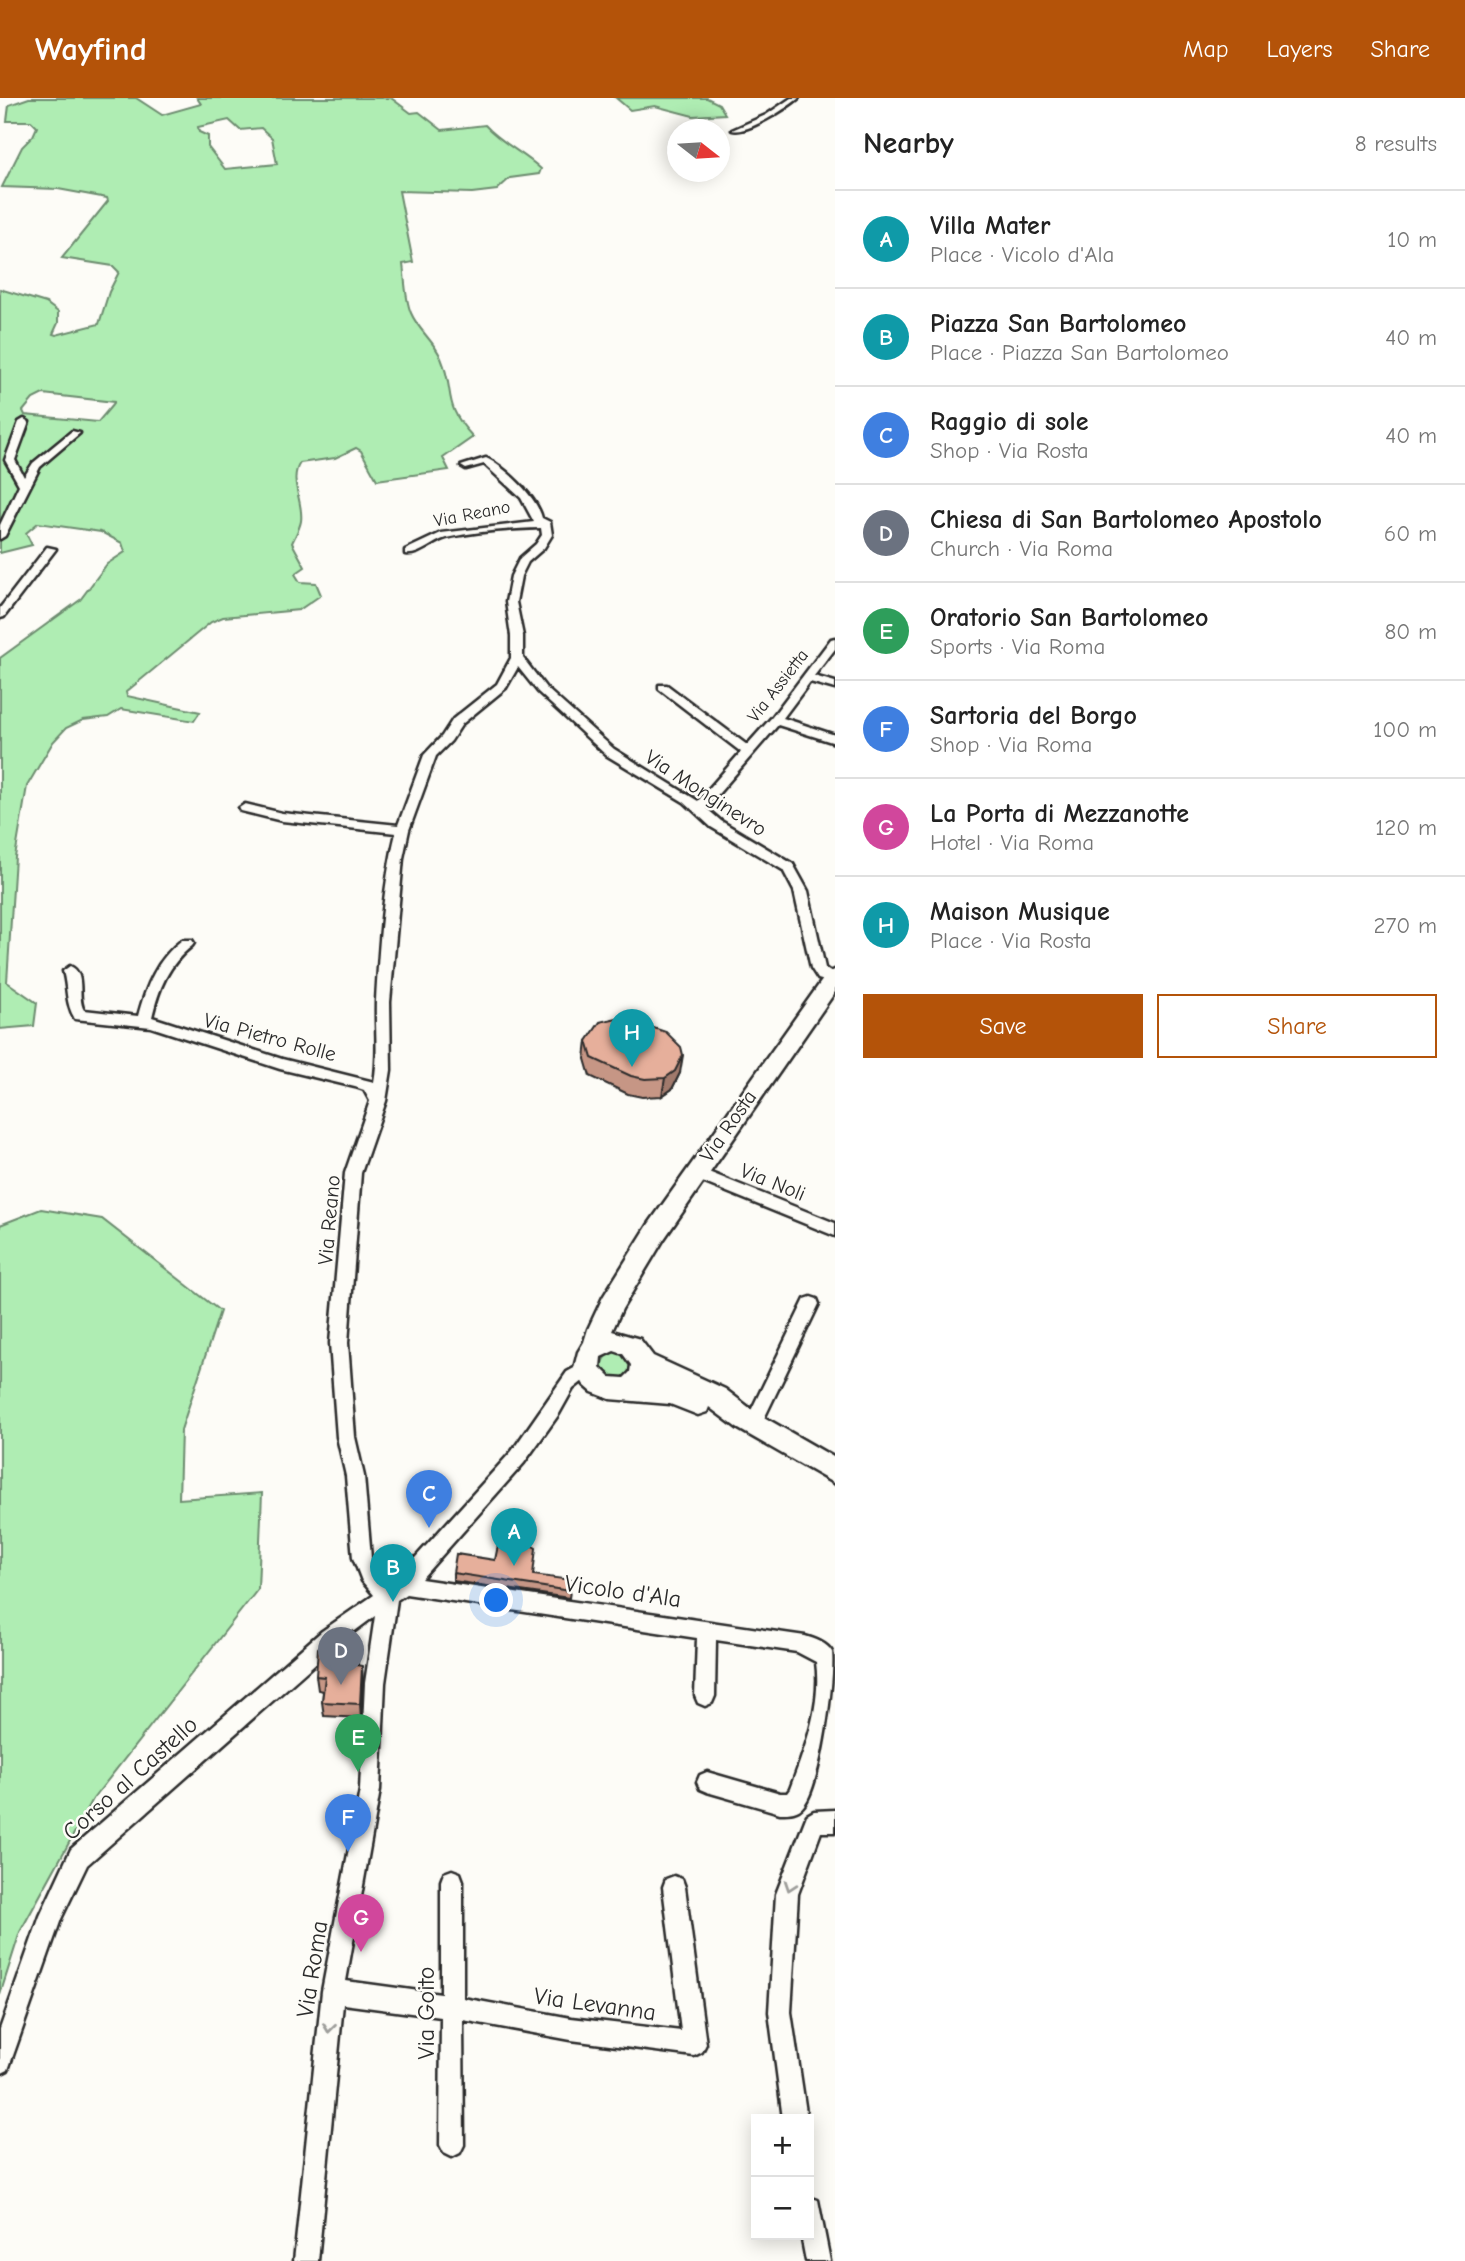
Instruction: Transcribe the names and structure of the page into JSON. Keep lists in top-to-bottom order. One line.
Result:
{"streets":{"street":["Via Reano","Via Assietta","Via Monginevro","Via Pietro Rolle","Via Rosta","Via Noli","Vicolo d'Ala","Corso al Castello","Via Roma","Via Levanna","Via Goito"]},"crossings":[["Via Reano","Via Monginevro"],["Via Reano","Via Pietro Rolle"],["Via Reano","Via Rosta"],["Via Reano","Vicolo d'Ala"],["Via Reano","Corso al Castello"],["Via Reano","Via Roma"],["Via Assietta","Via Monginevro"],["Via Monginevro","Via Rosta"],["Via Rosta","Via Noli"],["Via Rosta","Vicolo d'Ala"],["Via Rosta","Corso al Castello"],["Via Rosta","Via Roma"],["Vicolo d'Ala","Corso al Castello"],["Vicolo d'Ala","Via Roma"],["Corso al Castello","Via Roma"],["Via Roma","Via Levanna"],["Via Levanna","Via Goito"]],"one_way":["Via Roma"],"north":"right","page":{"header":"Wayfind","nav":["Map","Layers","Share"],"heading":["Nearby","8 results"],"list":[{"mark":"A","name":"Villa Mater","note":"Place · Vicolo d'Ala","value":"10 m"},{"mark":"B","name":"Piazza San Bartolomeo","note":"Place · Piazza San Bartolomeo","value":"40 m"},{"mark":"C","name":"Raggio di sole","note":"Shop · Via Rosta","value":"40 m"},{"mark":"D","name":"Chiesa di San Bartolomeo Apostolo","note":"Church · Via Roma","value":"60 m"},{"mark":"E","name":"Oratorio San Bartolomeo","note":"Sports · Via Roma","value":"80 m"},{"mark":"F","name":"Sartoria del Borgo","note":"Shop · Via Roma","value":"100 m"},{"mark":"G","name":"La Porta di Mezzanotte","note":"Hotel · Via Roma","value":"120 m"},{"mark":"H","name":"Maison Musique","note":"Place · Via Rosta","value":"270 m"}],"buttons":["Save","Share"],"pins":["H","C","A","B","D","E","F","G"],"map_buttons":["+","−"]}}
